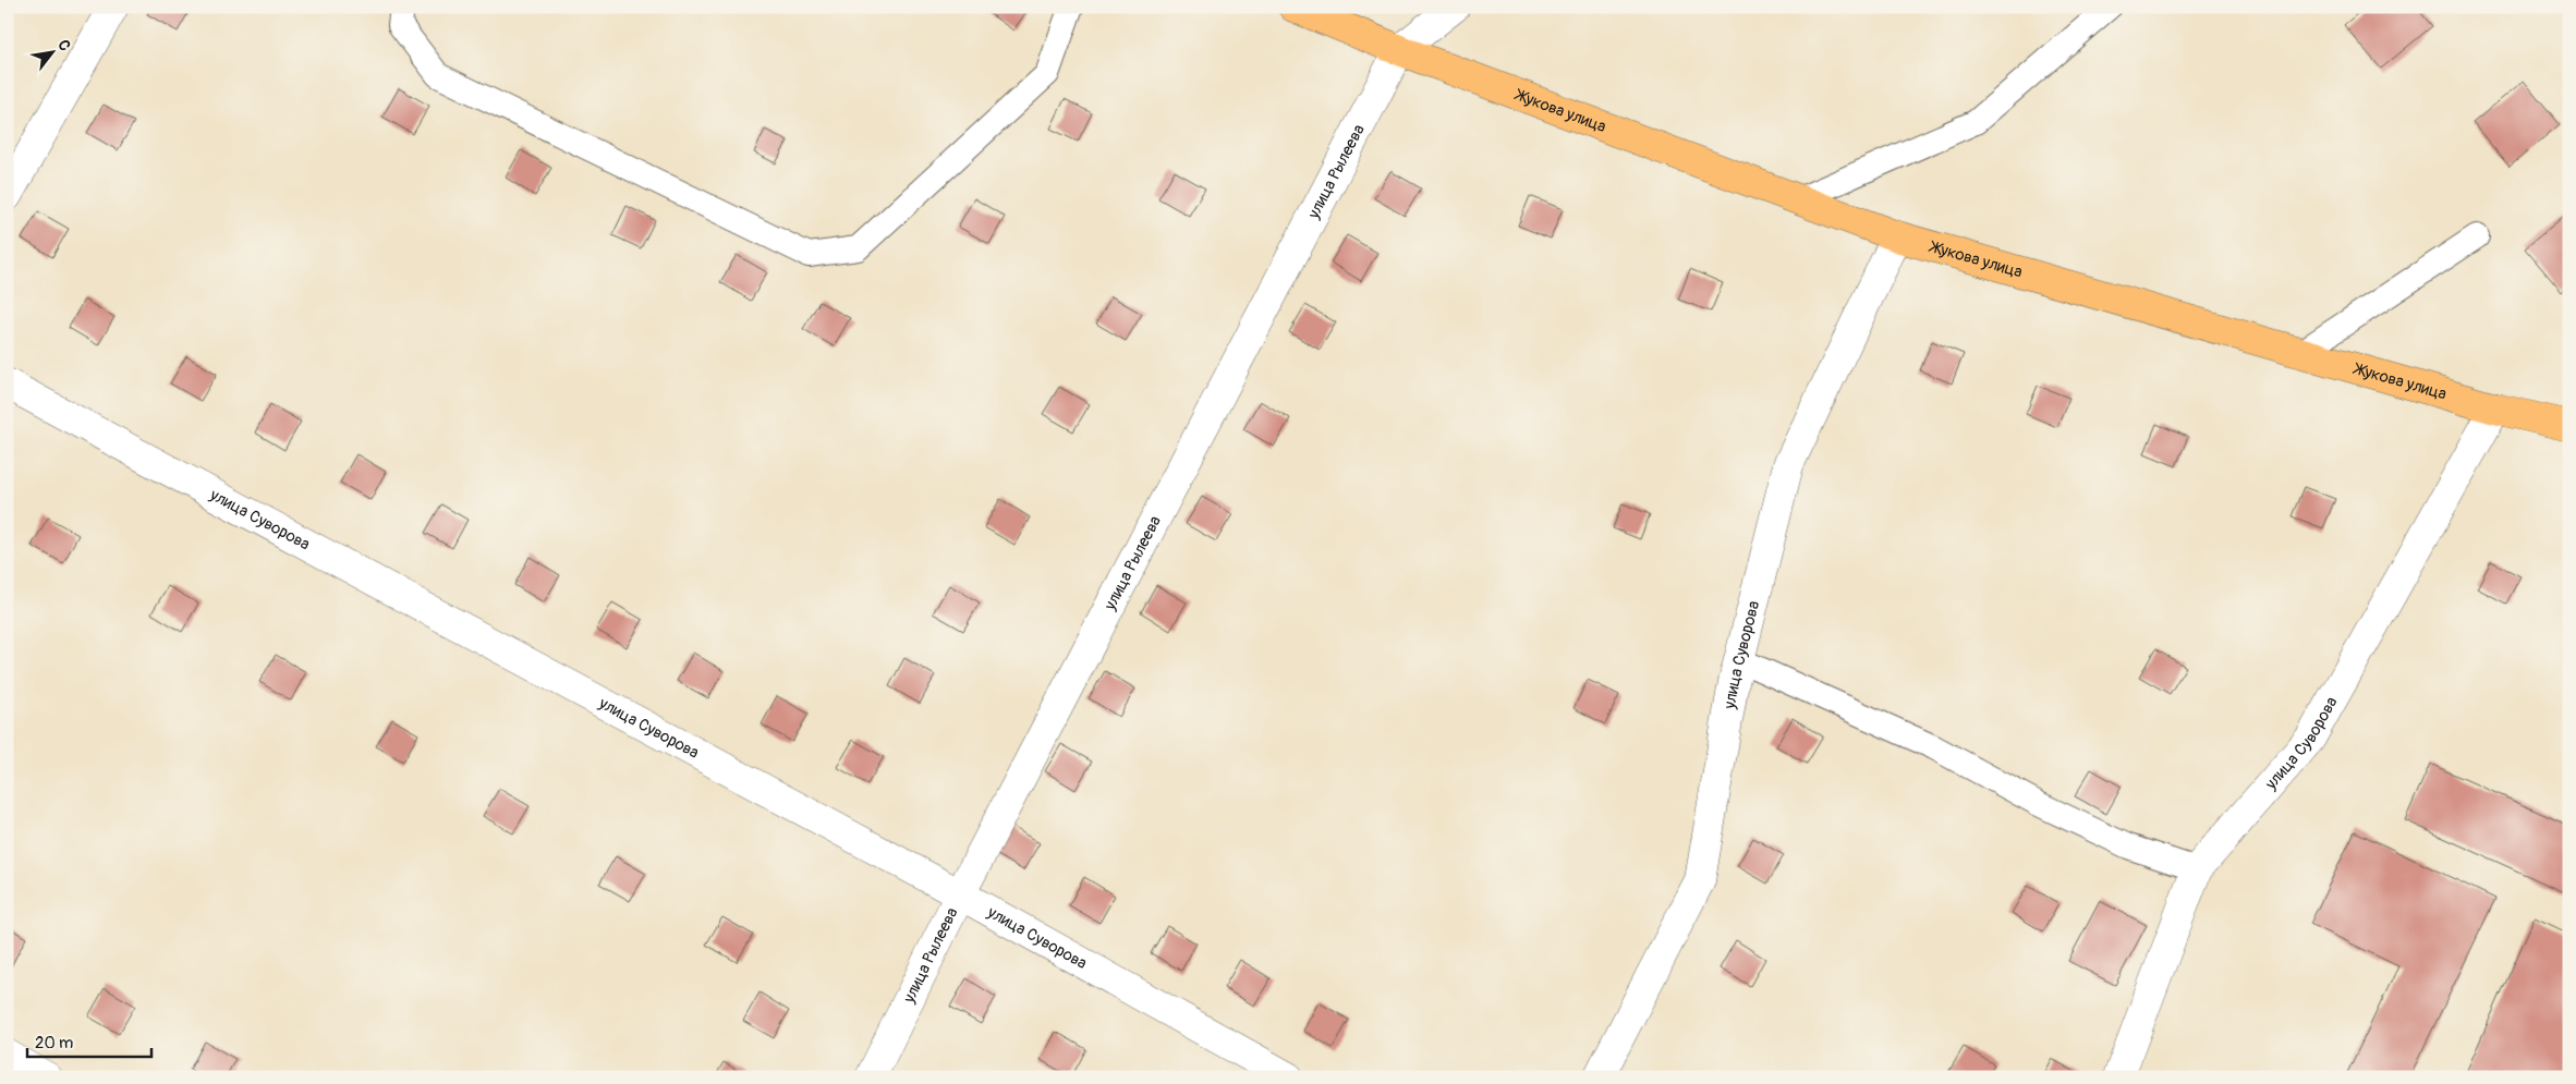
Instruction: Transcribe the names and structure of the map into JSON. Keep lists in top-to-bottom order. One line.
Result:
{"streets":{"main road":["Жукова улица"],"street":["улица Рылеева","улица Суворова"]},"crossings":[["Жукова улица","улица Рылеева"],["Жукова улица","улица Суворова"],["улица Рылеева","улица Суворова"]],"scale_bar":"20 m","north":"top right"}
